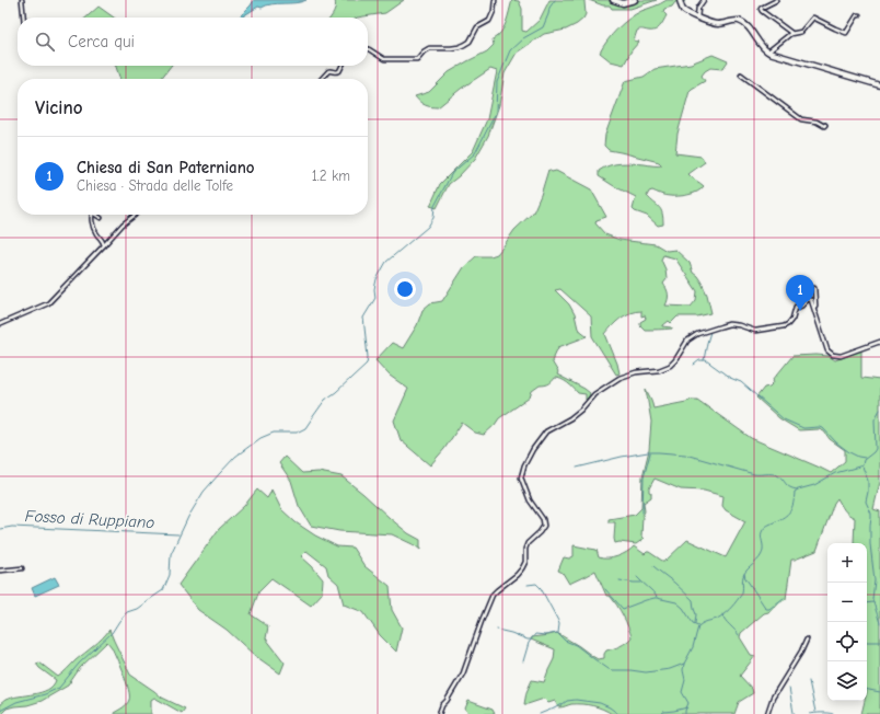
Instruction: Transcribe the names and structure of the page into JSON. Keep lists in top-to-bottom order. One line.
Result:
{"water":["Fosso di Ruppiano"],"page":{"search":"Cerca qui","heading":"Vicino","list":[{"mark":"1","name":"Chiesa di San Paterniano","note":"Chiesa · Strada delle Tolfe","value":"1.2 km"}],"pins":"1","map_buttons":["+","−"]}}
